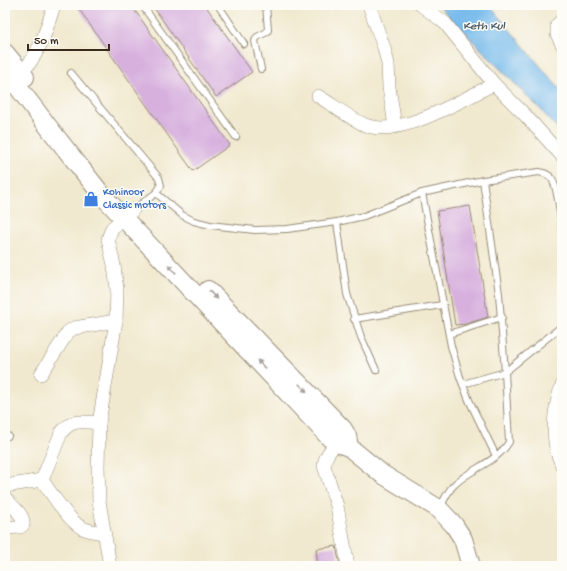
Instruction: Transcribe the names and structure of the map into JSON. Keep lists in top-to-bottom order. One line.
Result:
{"water":["Keth Kul"],"places":{"shop":["Kohinoor Classic motors"]},"scale_bar":"50 m"}
